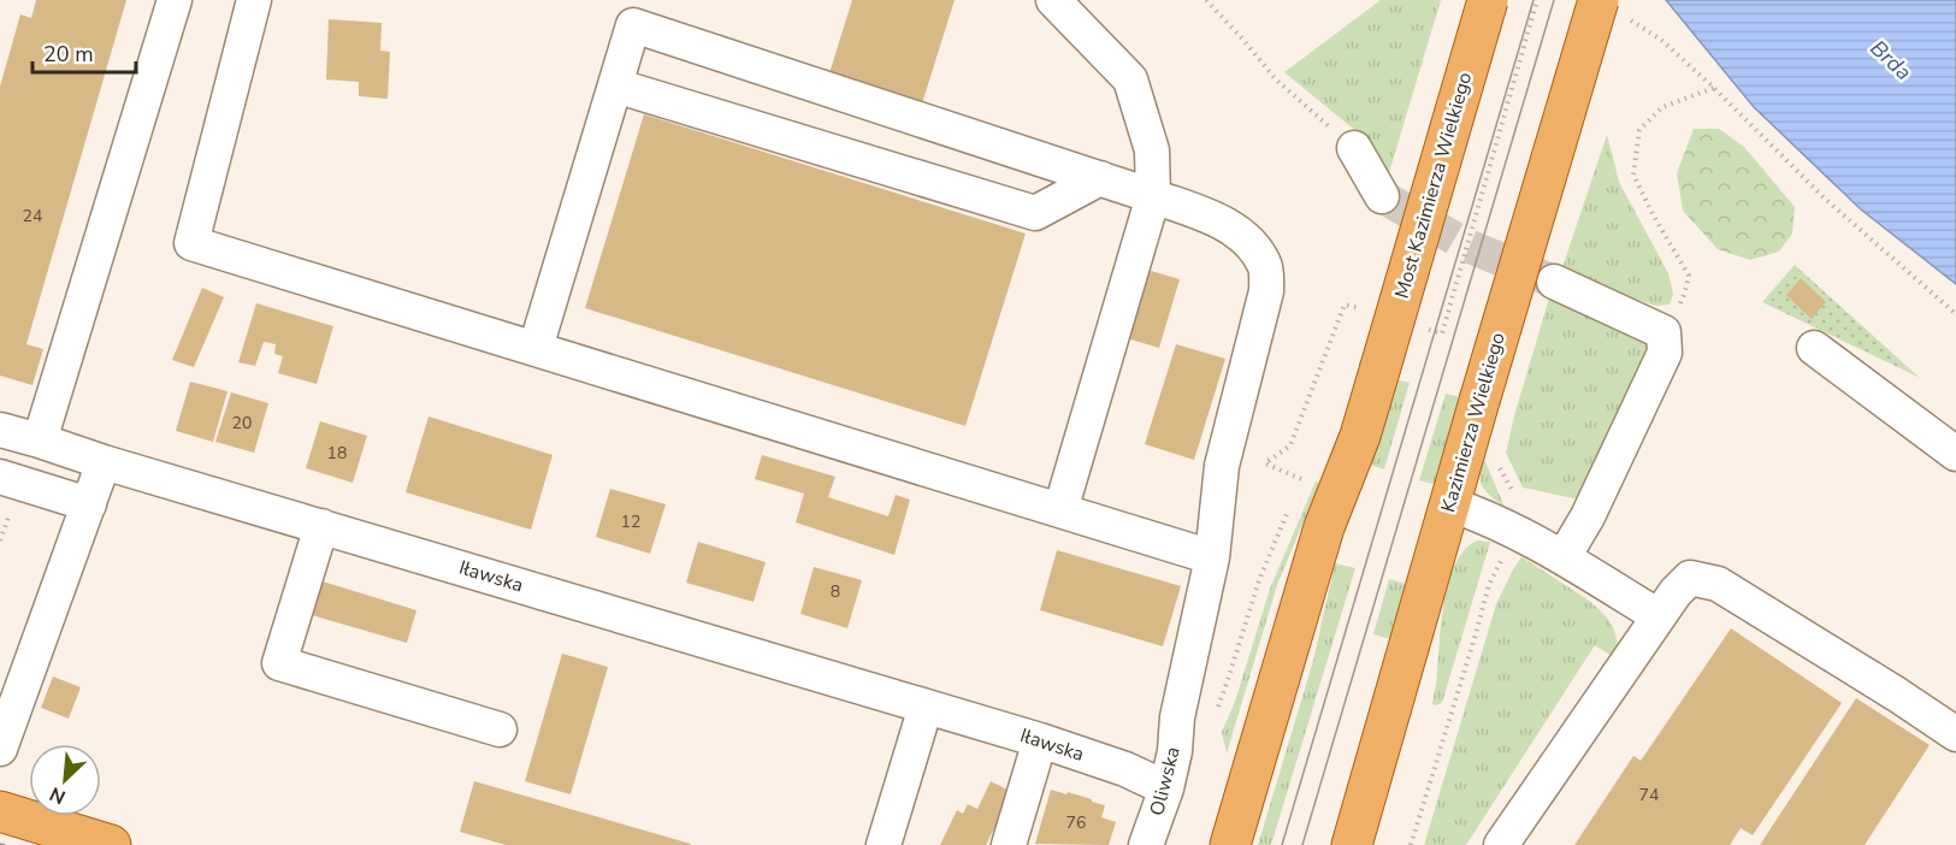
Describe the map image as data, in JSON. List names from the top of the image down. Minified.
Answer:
{"streets":{"main road":["Most Kazimierza Wielkiego","Kazimierza Wielkiego"],"street":["Iławska","Oliwska"]},"crossings":[["Iławska","Oliwska"]],"water":["Brda"],"house_numbers":["24","20","18","12","8","74","76"],"scale_bar":"20 m","north":"bottom left"}
